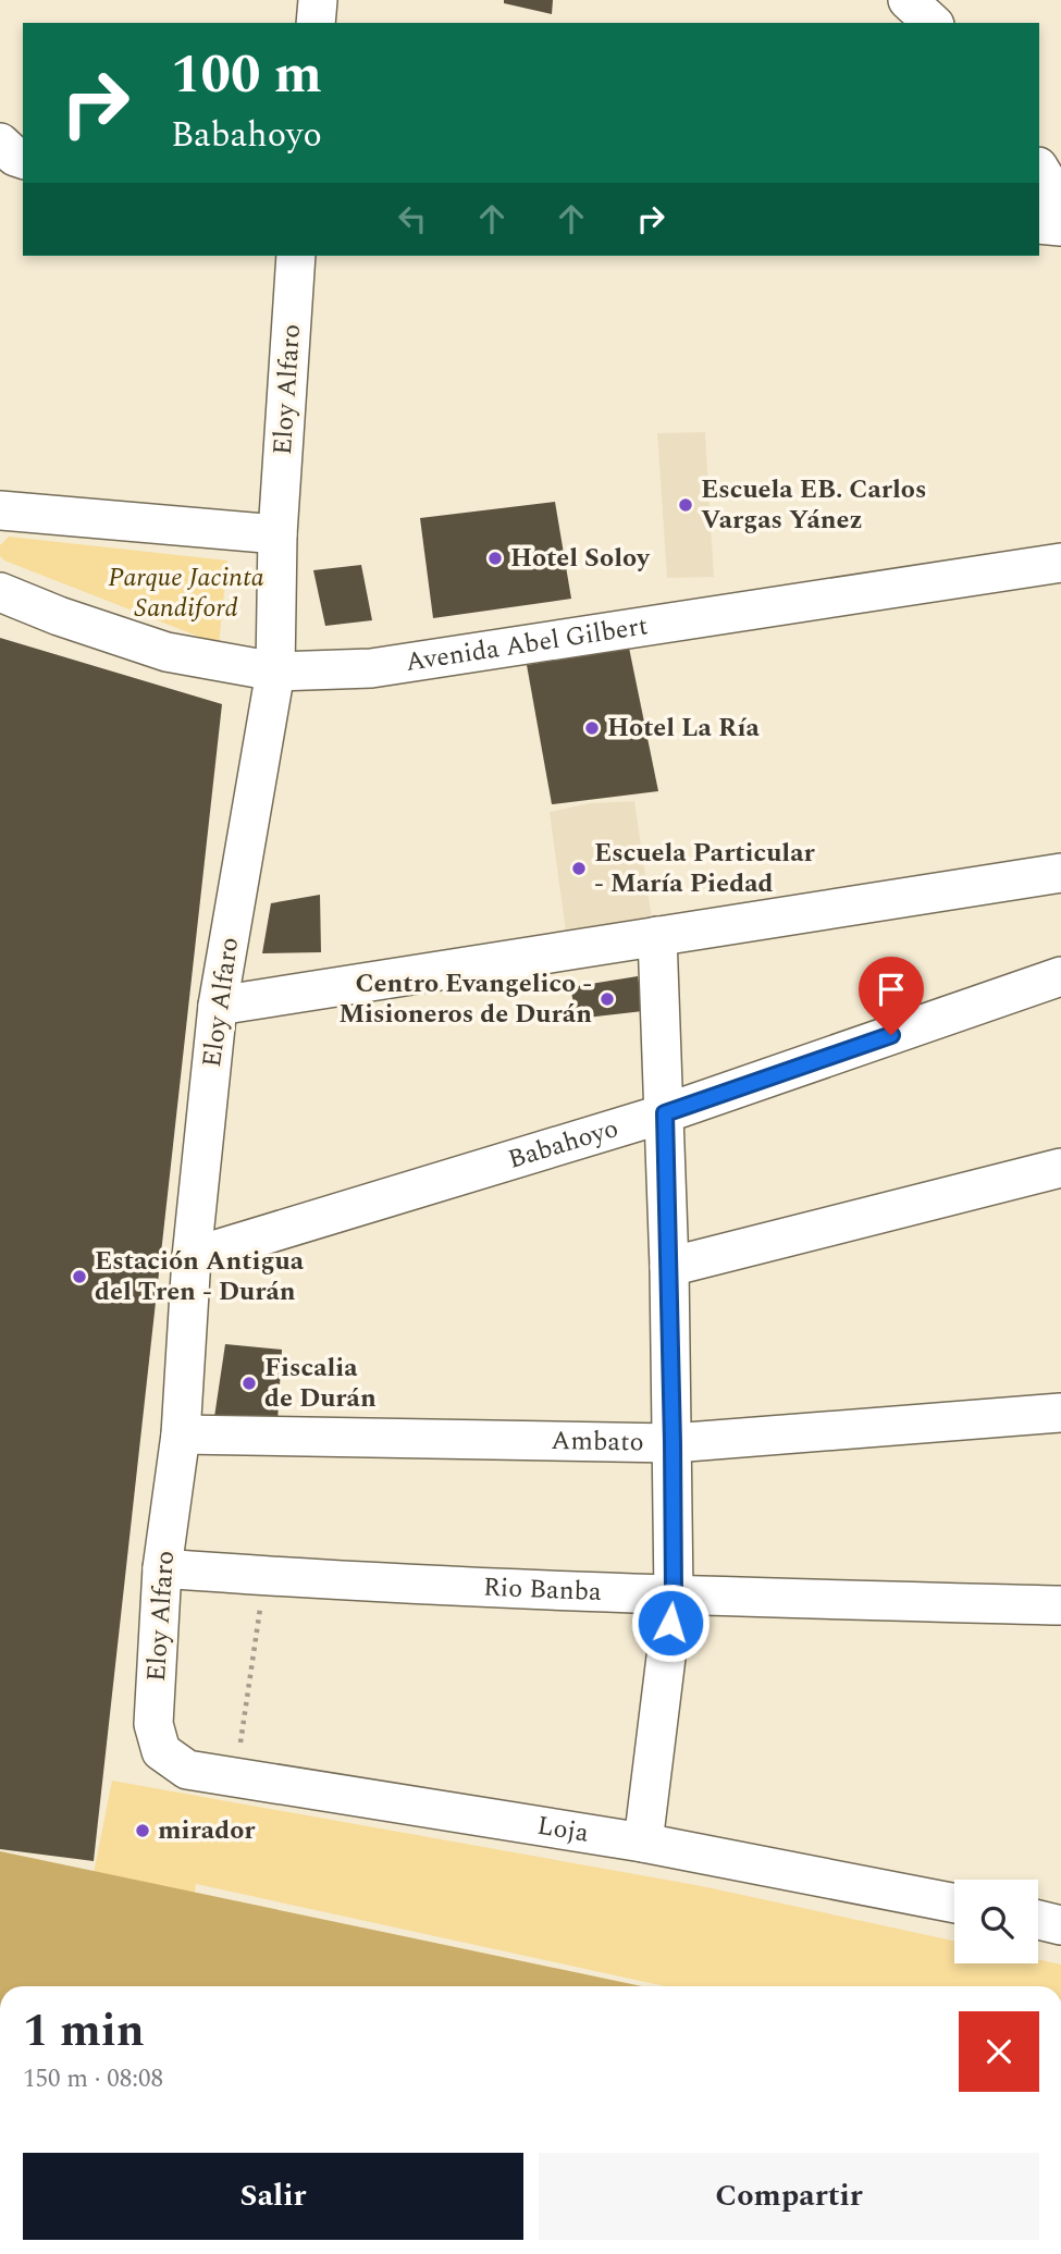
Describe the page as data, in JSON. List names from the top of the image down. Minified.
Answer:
{"streets":{"street":["Eloy Alfaro","Avenida Abel Gilbert","Babahoyo","Ambato","Rio Banba","Loja"]},"crossings":[["Eloy Alfaro","Avenida Abel Gilbert"],["Eloy Alfaro","Babahoyo"],["Eloy Alfaro","Ambato"],["Eloy Alfaro","Rio Banba"],["Eloy Alfaro","Loja"]],"parks":["Parque Jacinta Sandiford"],"places":["Escuela EB. Carlos Vargas Yánez","Hotel Soloy","Hotel La Ría","Escuela Particular - María Piedad","Centro Evangelico - Misioneros de Durán","Estación Antigua del Tren - Durán","Fiscalia de Durán","mirador"],"page":{"turn":["100 m","Babahoyo"],"heading":["1 min","150 m · 08:08"],"buttons":["Salir","Compartir"]}}
